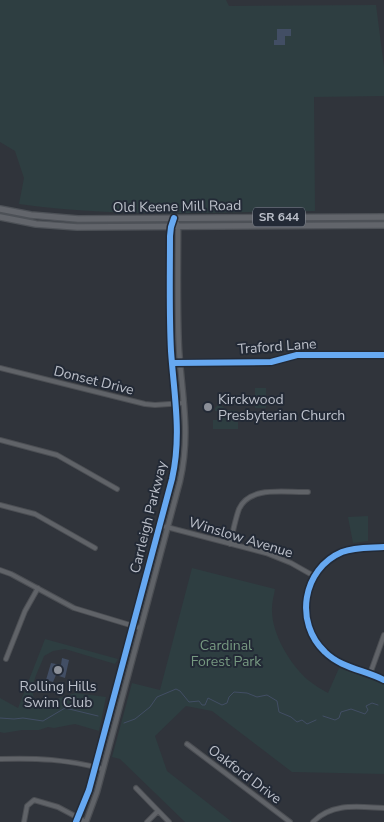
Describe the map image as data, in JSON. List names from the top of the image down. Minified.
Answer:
{"streets":{"main road":["Old Keene Mill Road","SR 644"],"street":["Traford Lane","Donset Drive","Carrleigh Parkway","Winslow Avenue","Oakford Drive"]},"crossings":[["Old Keene Mill Road","Carrleigh Parkway"],["Traford Lane","Carrleigh Parkway"],["Donset Drive","Carrleigh Parkway"],["Carrleigh Parkway","Winslow Avenue"]],"parks":["Cardinal Forest Park"],"places":["Kirckwood Presbyterian Church","Rolling Hills Swim Club"]}
